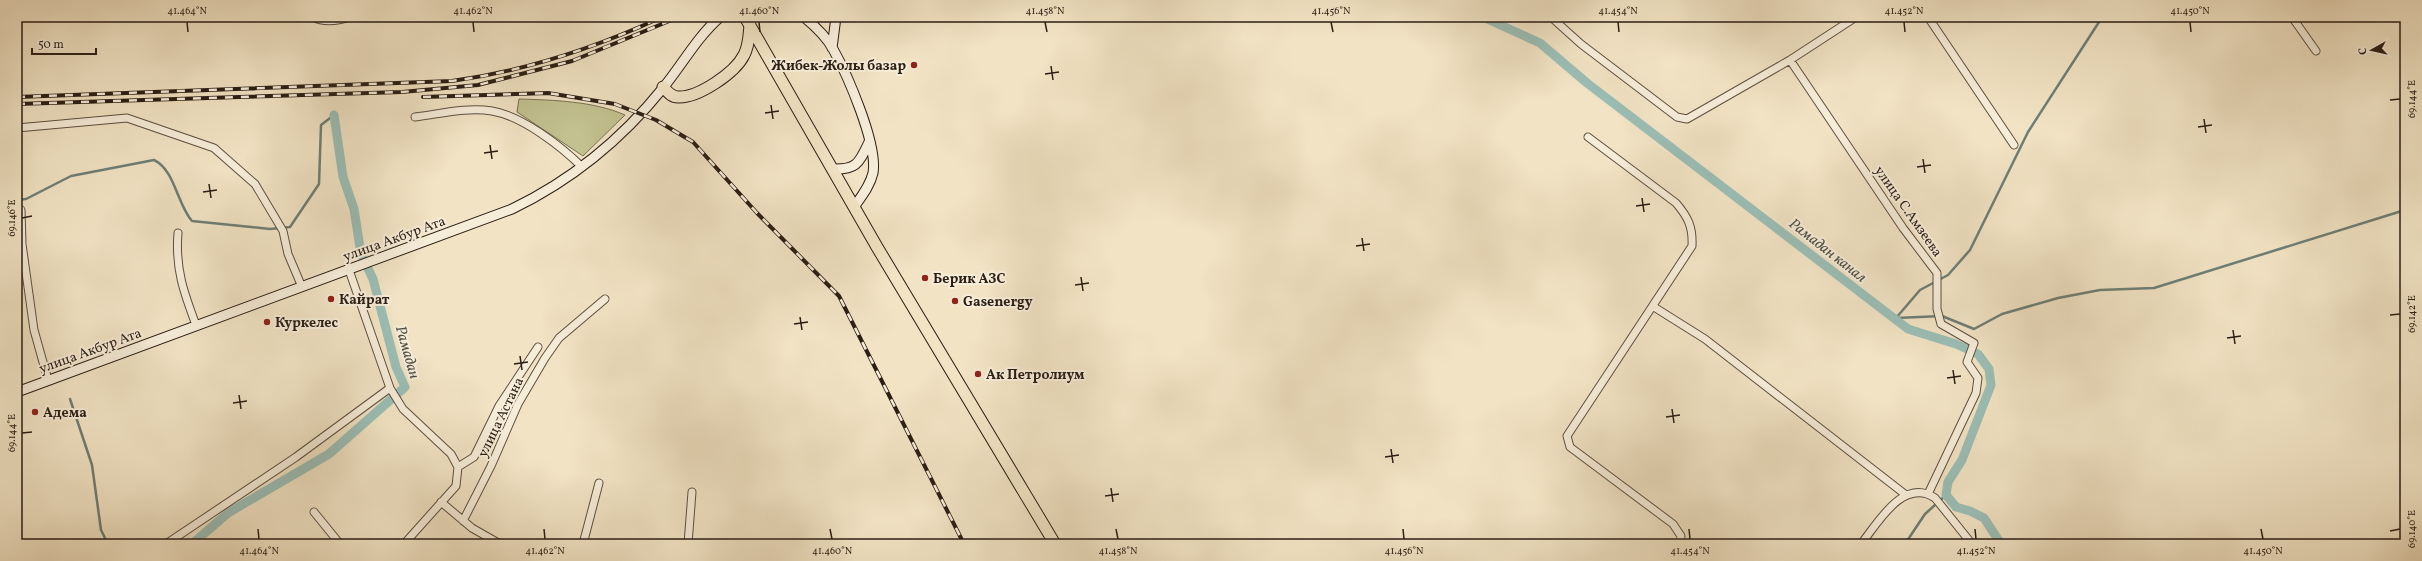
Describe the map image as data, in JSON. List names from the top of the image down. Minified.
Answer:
{"streets":{"main road":["улица Акбур Ата"],"street":["улица С.Амзеева","улица Астана"]},"crossings":[["улица Акбур Ата","улица Астана"]],"water":["Рамадан канал","Рамадан"],"places":["Жибек-Жолы базар","Берик АЗС","Кайрат","Gasenergy","Куркелес","Ак Петролиум","Адема"],"scale_bar":"50 m","north":"left","coordinates":["41.464°N","41.462°N","41.460°N","41.458°N","41.456°N","41.454°N","41.452°N","41.450°N","69.144°E","69.146°E","69.142°E","69.140°E"]}
